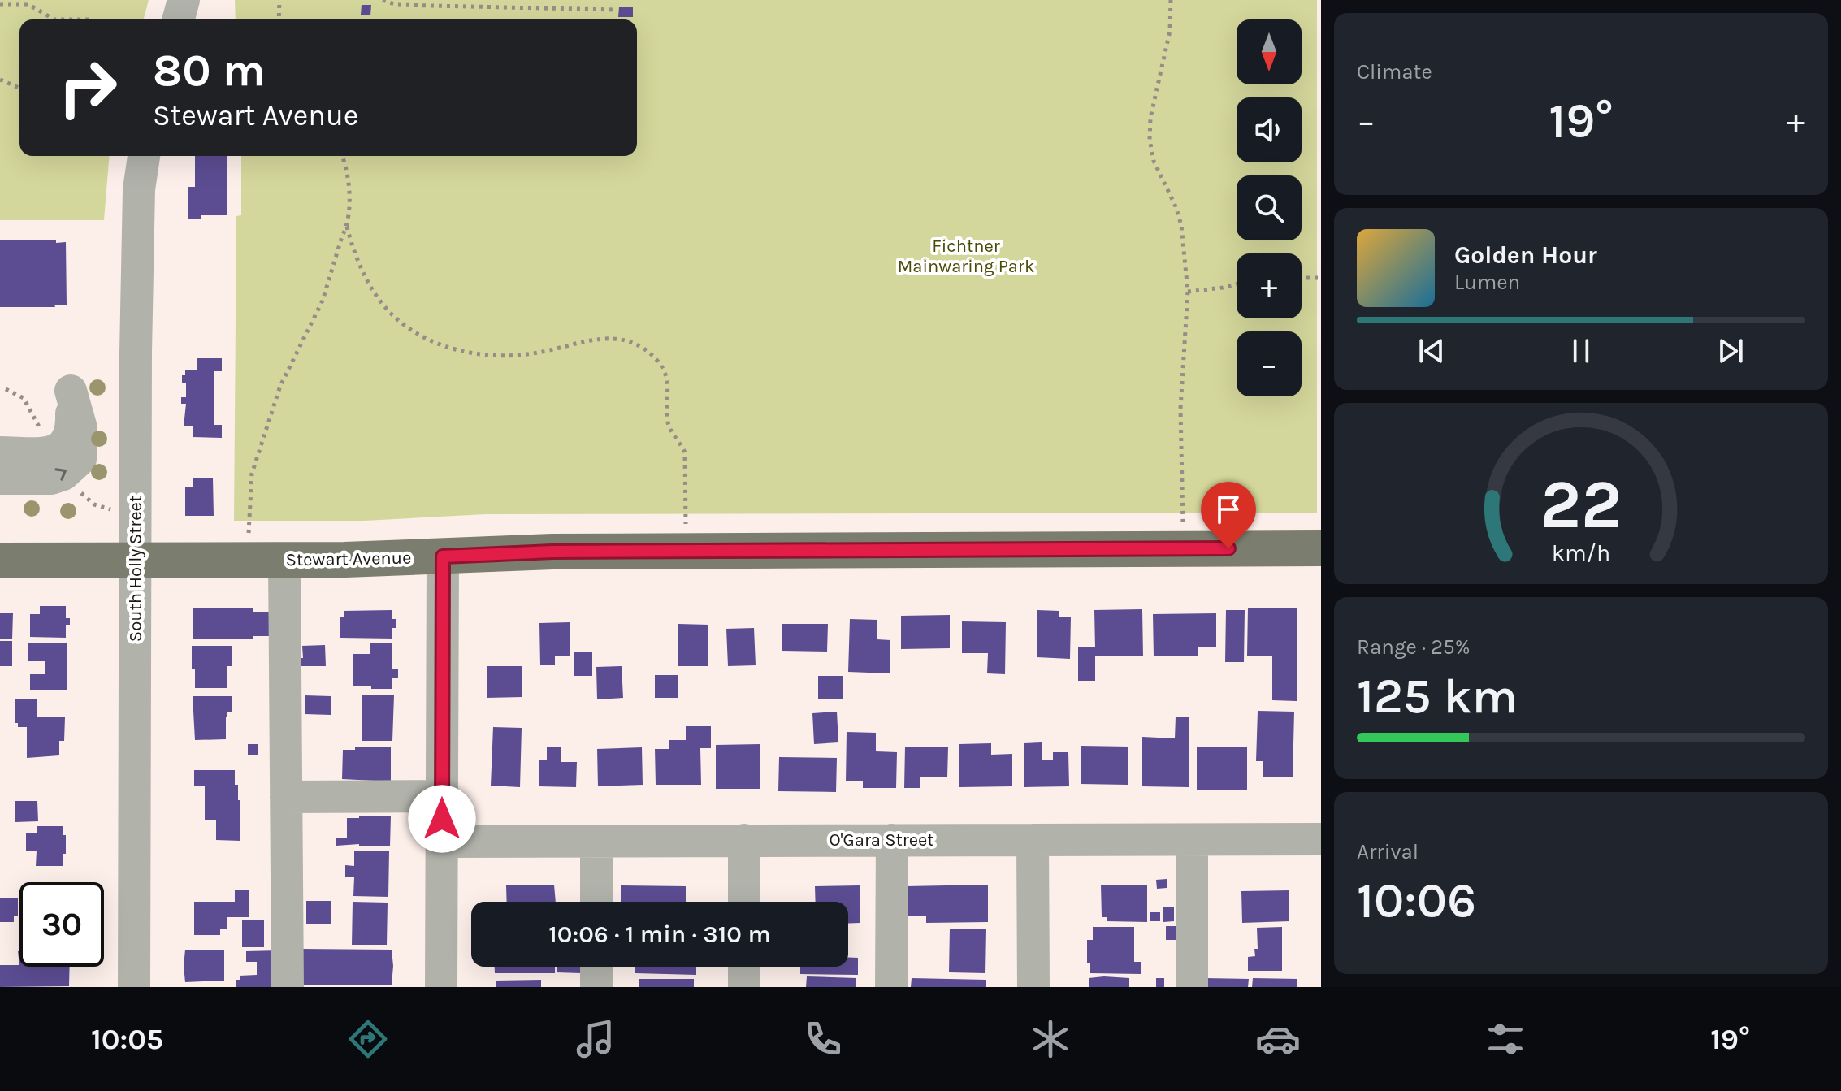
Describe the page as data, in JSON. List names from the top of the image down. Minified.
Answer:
{"streets":{"main road":["Stewart Avenue"],"street":["South Holly Street","O'Gara Street"]},"crossings":[["Stewart Avenue","South Holly Street"]],"parks":["Fichtner Mainwaring Park"],"north":"bottom","page":{"tile":["Climate",["Range · 25%","125 km"],["Arrival","10:06"]],"map_buttons":["+","−"],"turn":["80 m","Stewart Avenue"],"heat":["−","19°","+"],"song":["Golden Hour","Lumen"],"limit":"30","trip":"10:06 · 1 min · 310 m","tabs":["10:05","19°"],"gauge":["22","km/h"]}}
